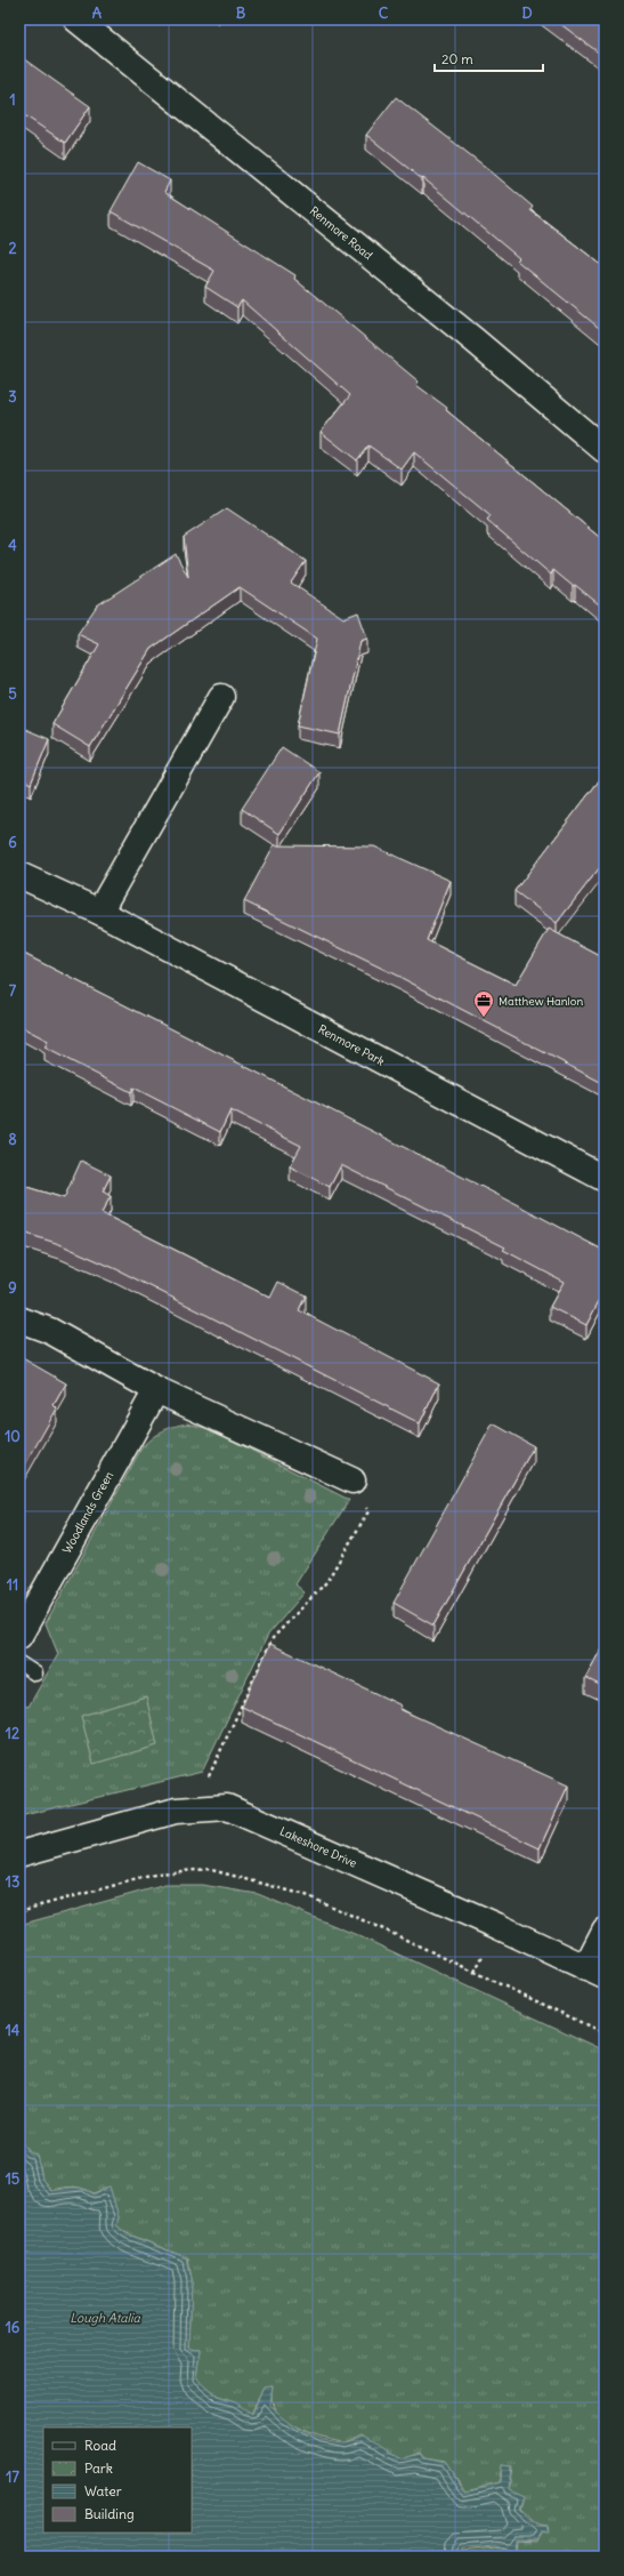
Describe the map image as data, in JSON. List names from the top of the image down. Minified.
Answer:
{"streets":{"street":["Renmore Road","Renmore Park","Woodlands Green","Lakeshore Drive"]},"water":["Lough Atalia"],"places":{"office":["Matthew Hanlon"]},"legend":["Road","Park","Water","Building"],"scale_bar":"20 m","grid":{"columns":["A","B","C","D"],"rows":["1","2","3","4","5","6","7","8","9","10","11","12","13","14","15","16","17"]}}
